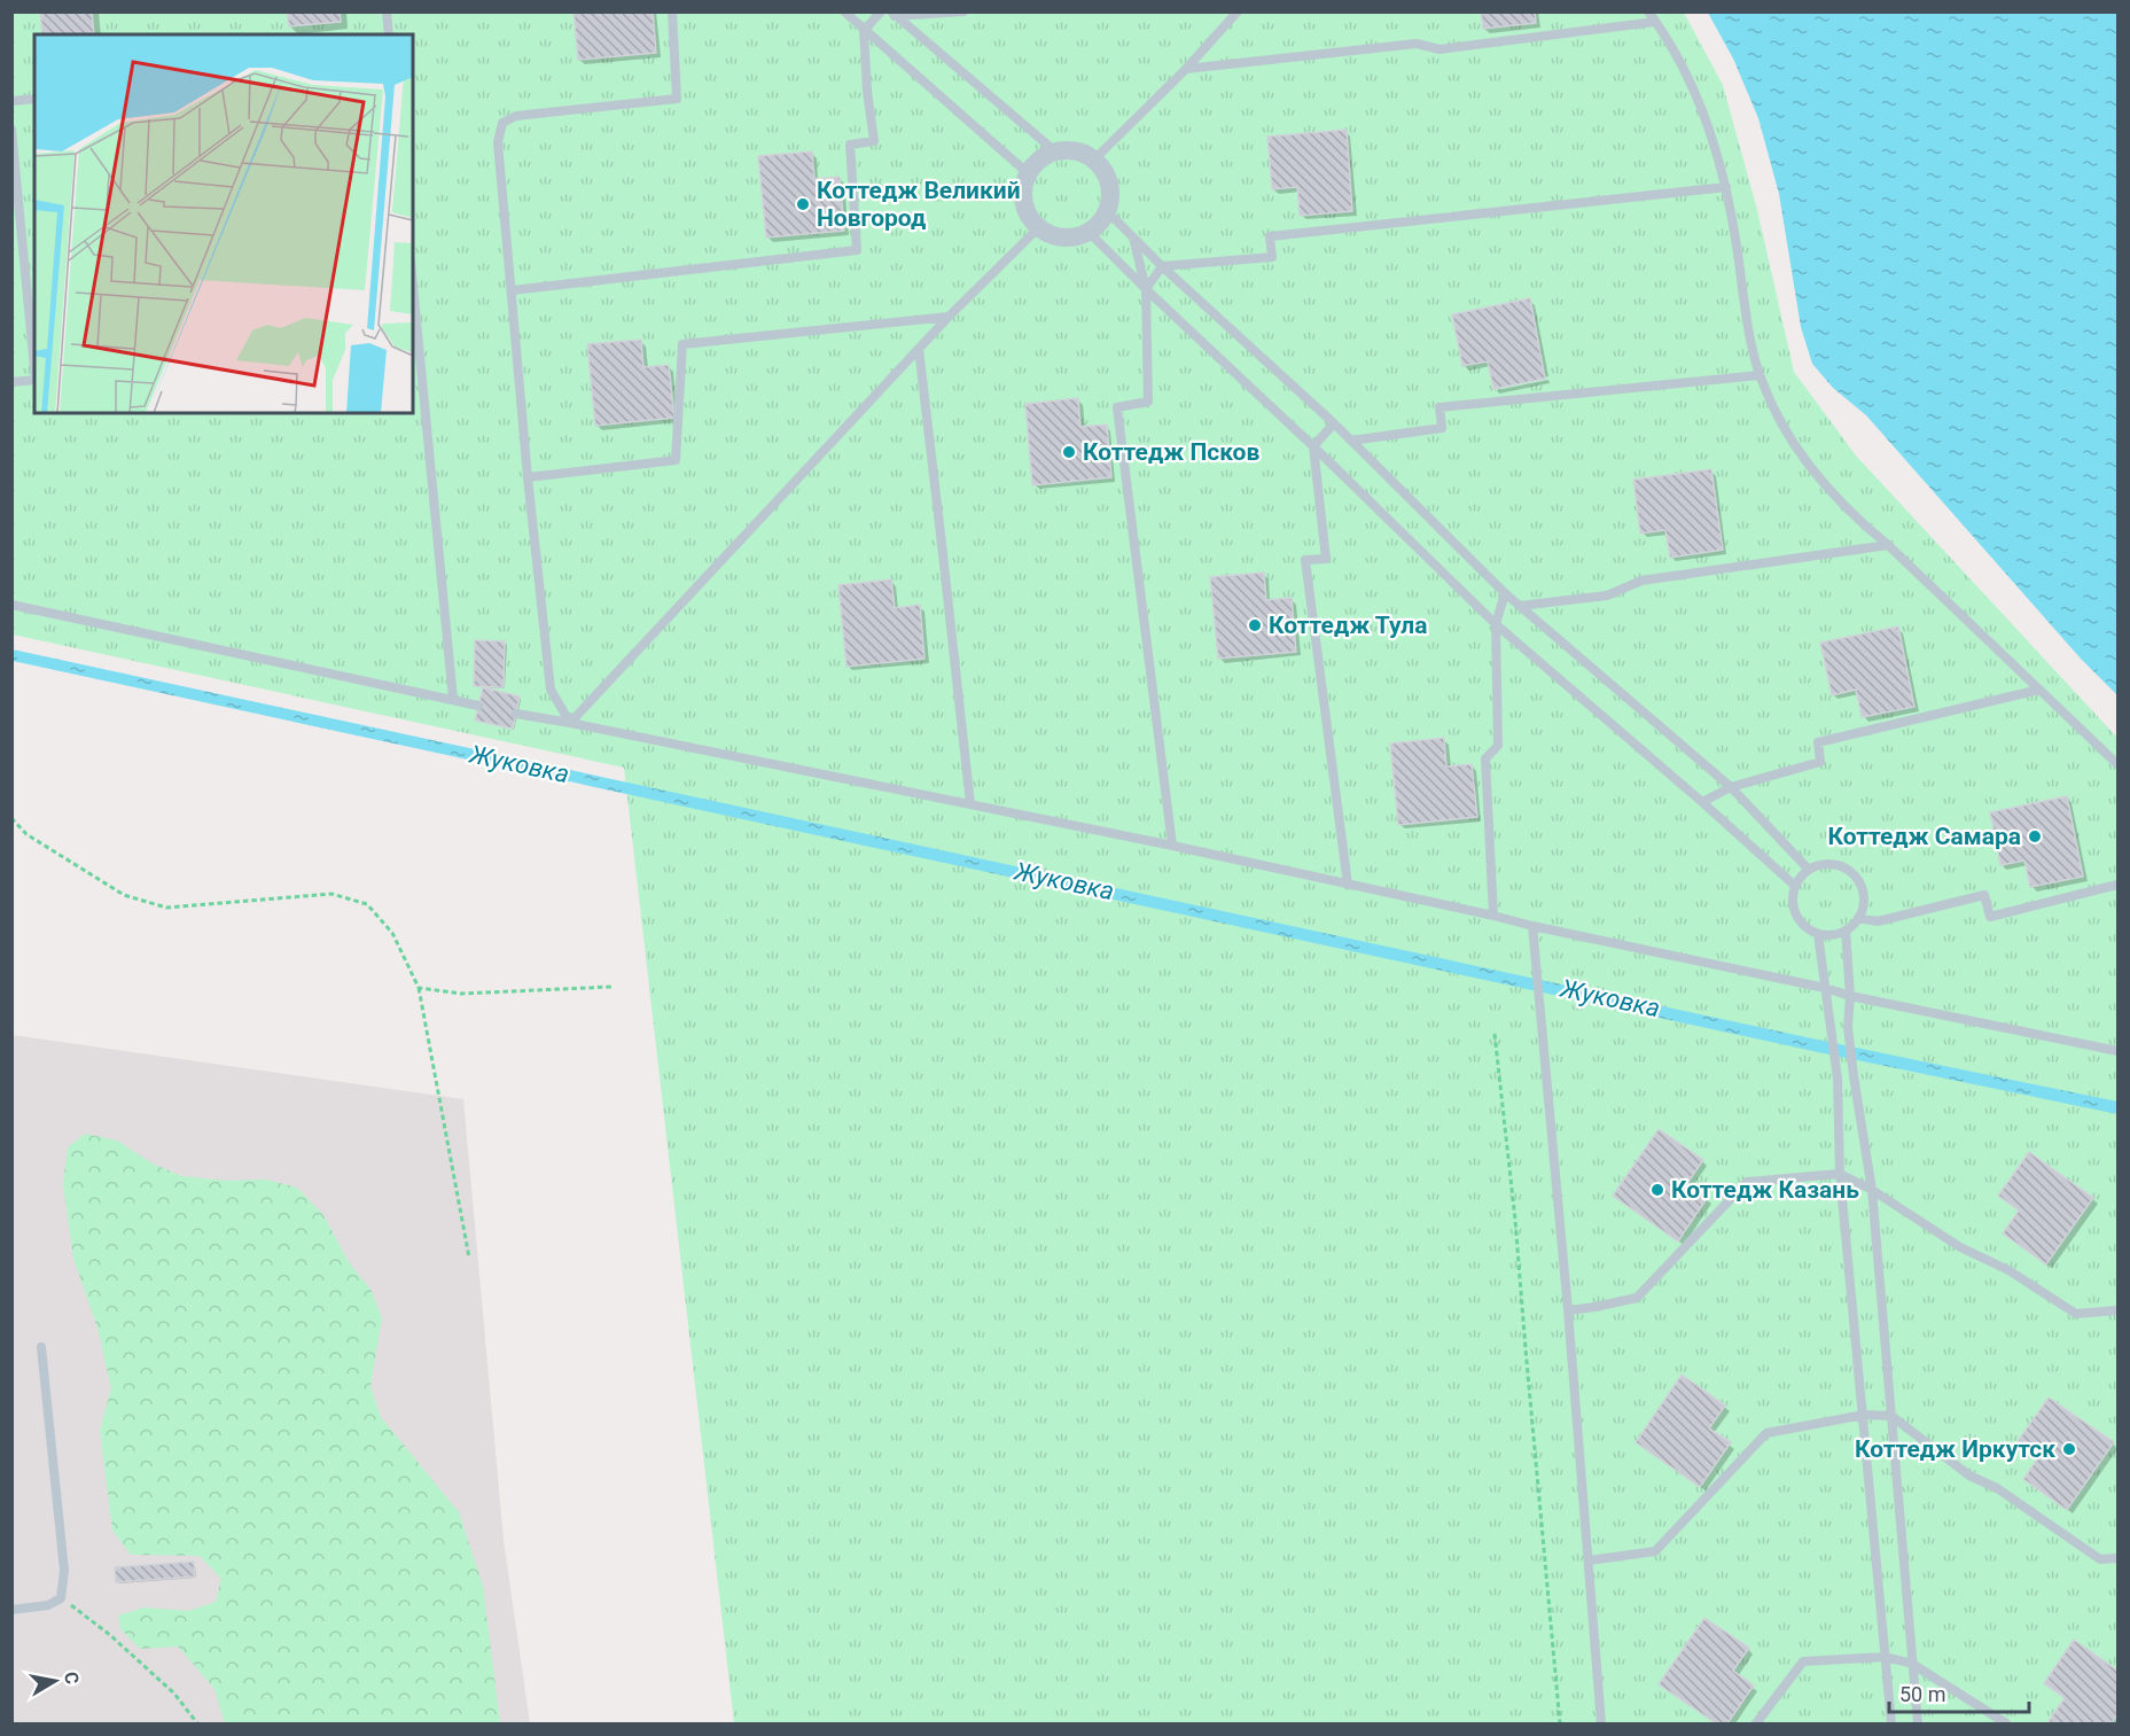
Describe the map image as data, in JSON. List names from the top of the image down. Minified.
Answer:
{"water":["Жуковка"],"places":["Коттедж Великий Новгород","Коттедж Псков","Коттедж Тула","Коттедж Самара","Коттедж Казань","Коттедж Иркутск"],"scale_bar":"50 m","north":"right"}
